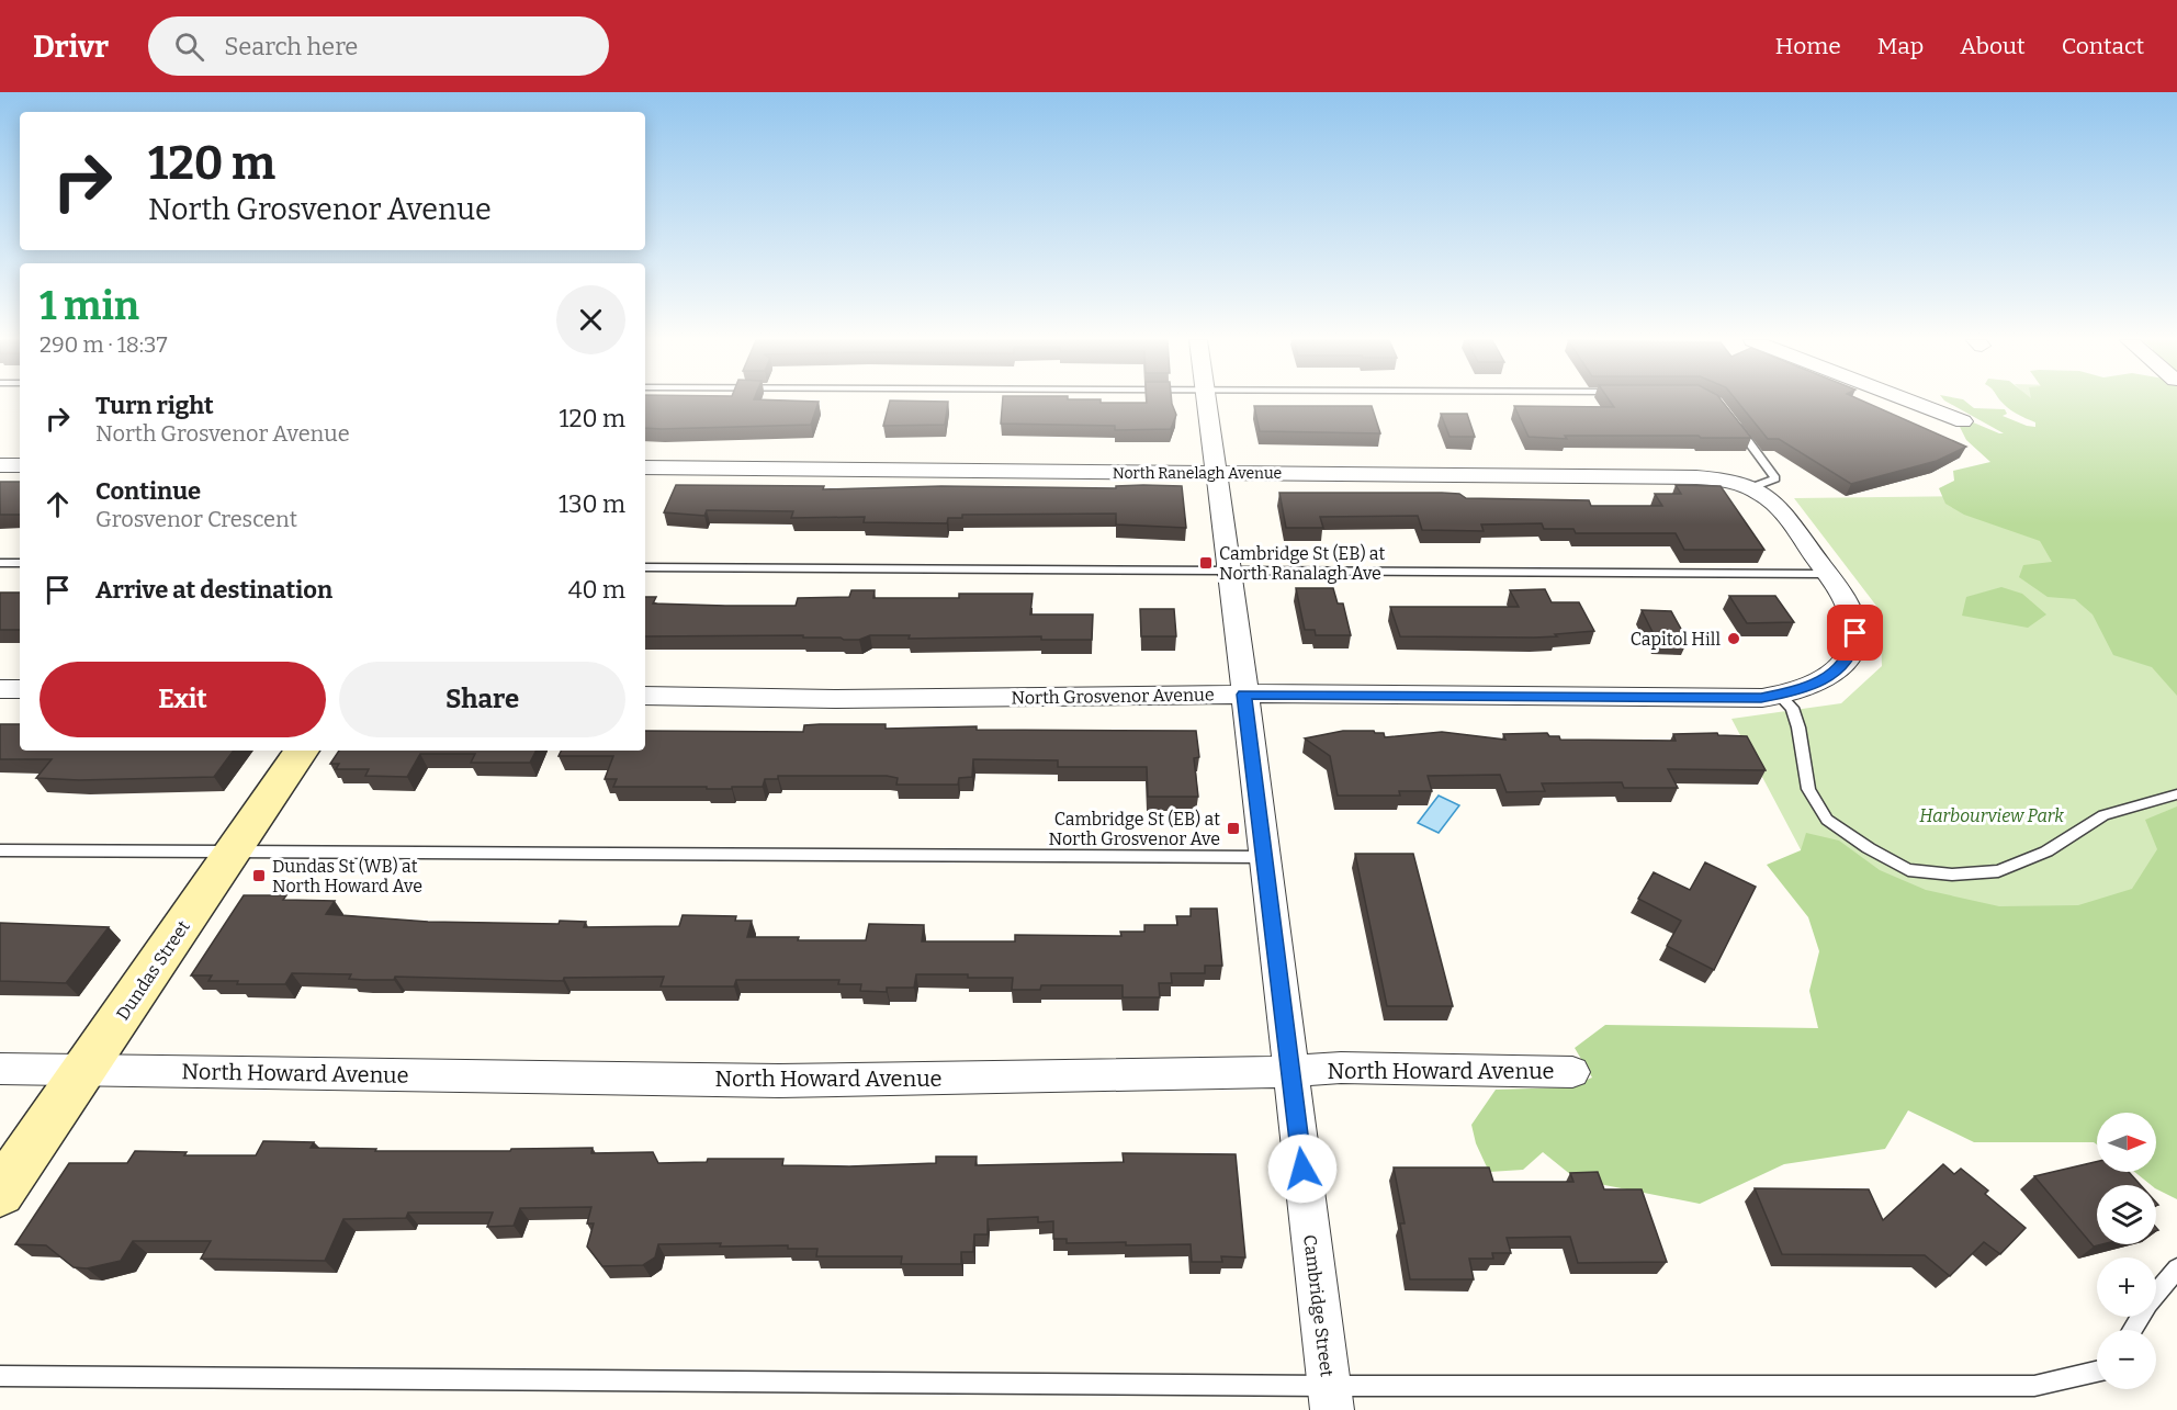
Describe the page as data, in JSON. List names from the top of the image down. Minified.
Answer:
{"streets":{"street":["North Ranelagh Avenue","North Grosvenor Avenue","Dundas Street","North Howard Avenue","Cambridge Street"]},"crossings":[["North Ranelagh Avenue","North Grosvenor Avenue"],["North Ranelagh Avenue","Cambridge Street"],["North Grosvenor Avenue","Cambridge Street"],["Dundas Street","North Howard Avenue"],["North Howard Avenue","Cambridge Street"]],"parks":["Harbourview Park"],"places":{"transit":["Cambridge St (EB) at North Ranalagh Ave","Cambridge St (EB) at North Grosvenor Ave","Dundas St (WB) at North Howard Ave"],"other":["Capitol Hill"]},"north":"right","page":{"header":"Drivr","search":"Search here","nav":["Home","Map","About","Contact"],"turn":["120 m","North Grosvenor Avenue"],"heading":["1 min","290 m · 18:37"],"list":[{"name":"Turn right","note":"North Grosvenor Avenue","value":"120 m"},{"name":"Continue","note":"Grosvenor Crescent","value":"130 m"},{"name":"Arrive at destination","value":"40 m"}],"buttons":["Exit","Share"],"map_buttons":["+","−"]}}
